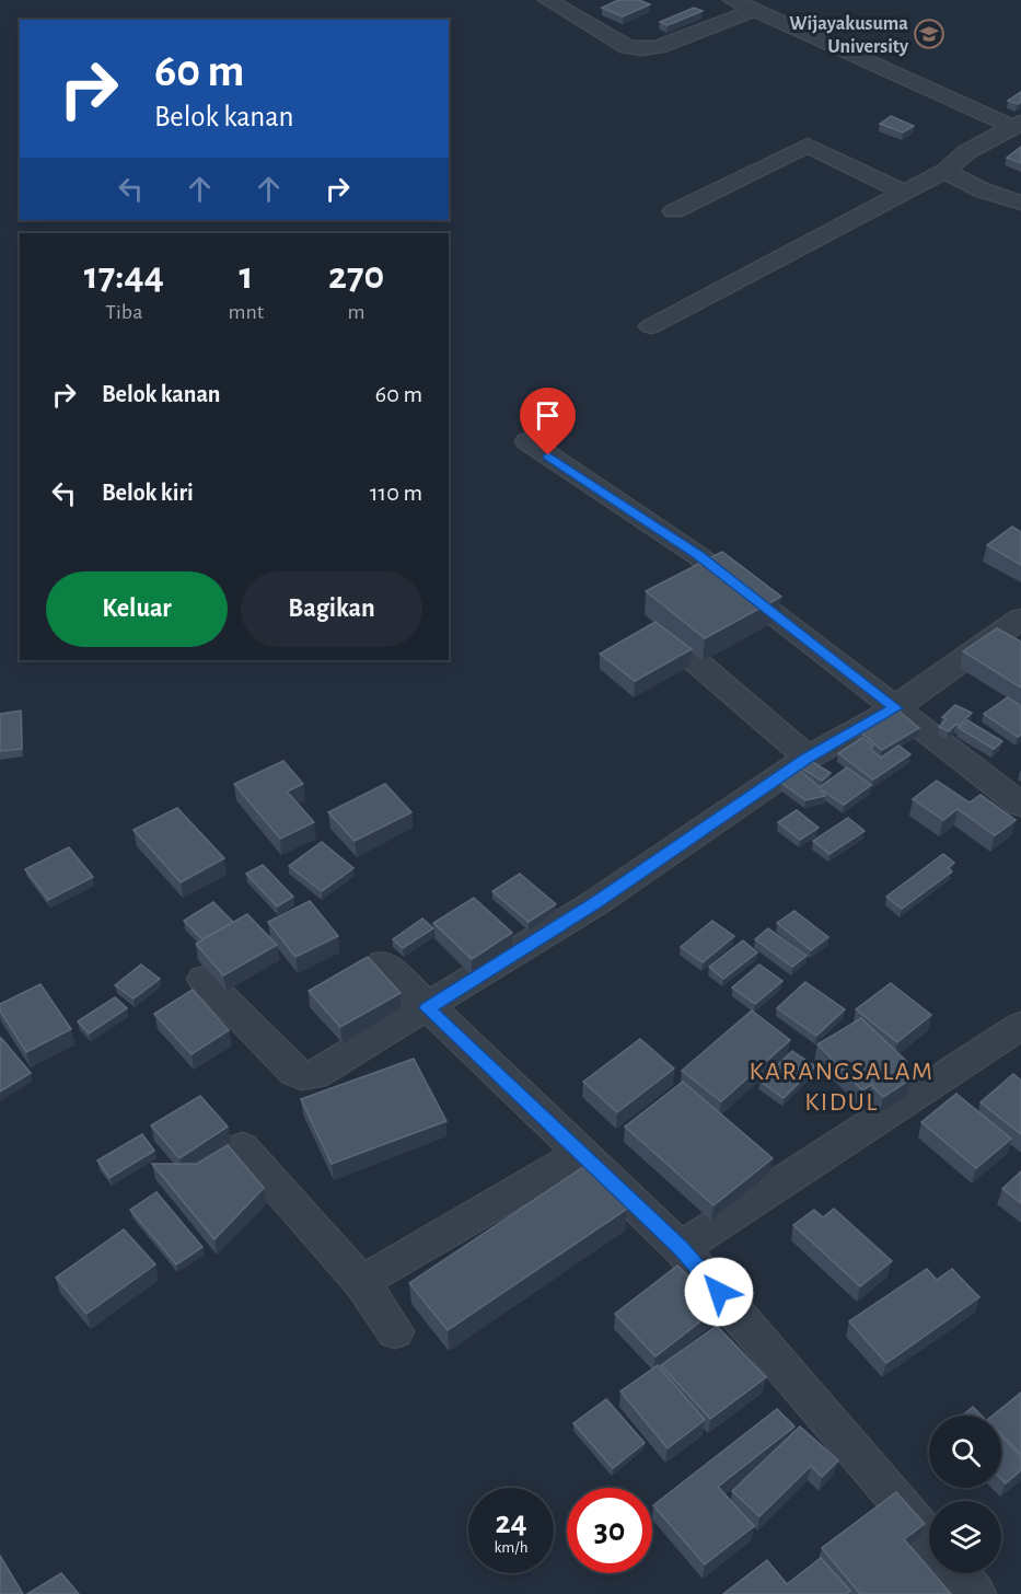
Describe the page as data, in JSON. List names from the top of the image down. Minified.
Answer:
{"districts":["KARANGSALAM KIDUL"],"places":{"school or university":["Wijayakusuma University"]},"page":{"turn":["60 m","Belok kanan"],"eta":["17:44","Tiba","1","mnt","270","m"],"list":[{"name":"Belok kanan","value":"60 m"},{"name":"Belok kiri","value":"110 m"}],"buttons":["Keluar","Bagikan"],"speed":"24 km/h","limit":"30"}}
